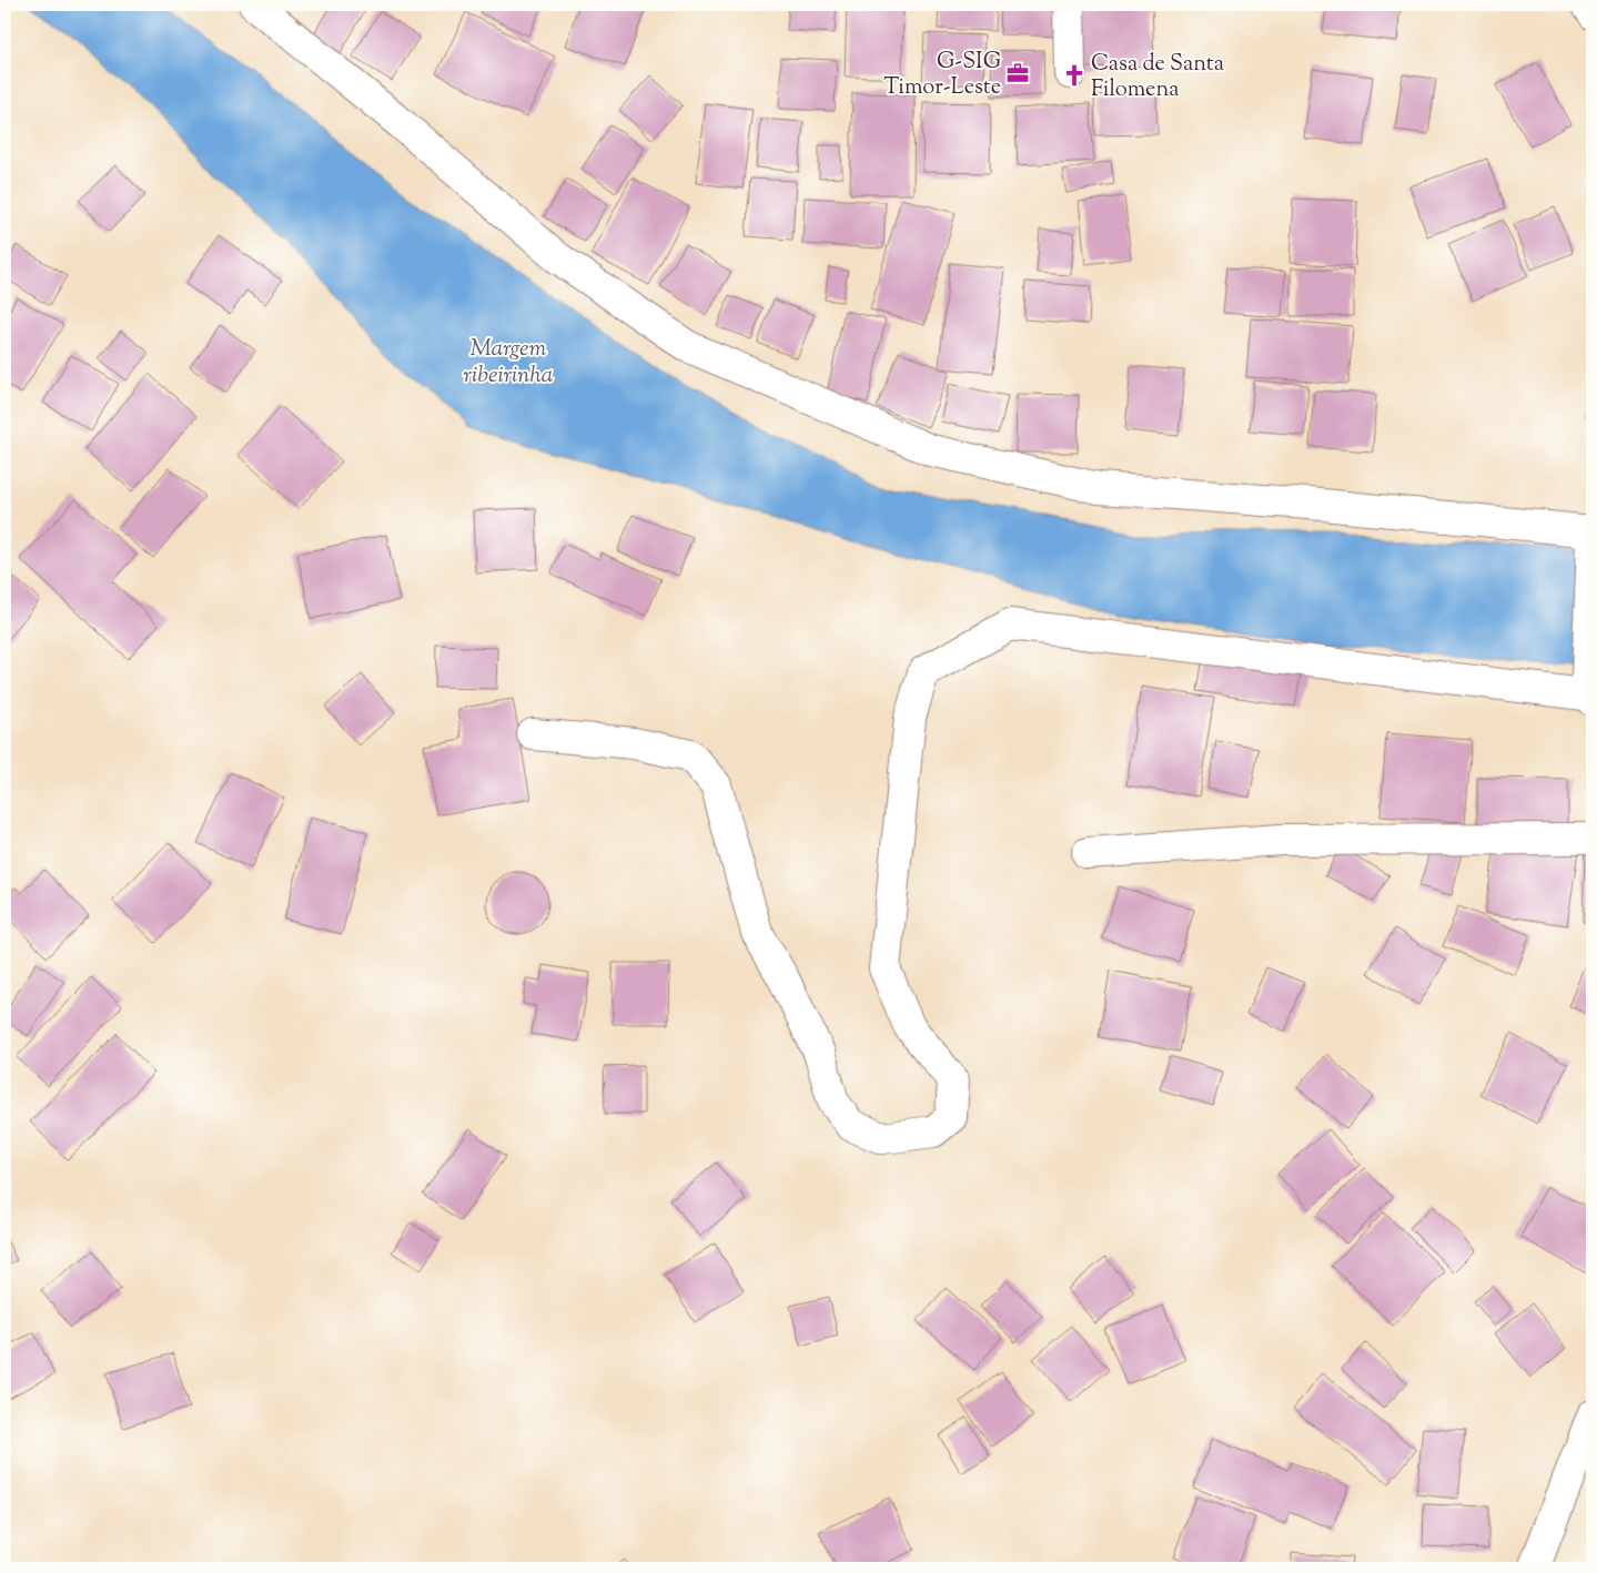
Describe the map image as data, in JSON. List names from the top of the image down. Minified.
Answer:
{"water":["Margem ribeirinha"],"places":{"office":["G-SIG Timor-Leste"],"church":["Casa de Santa Filomena"]}}
